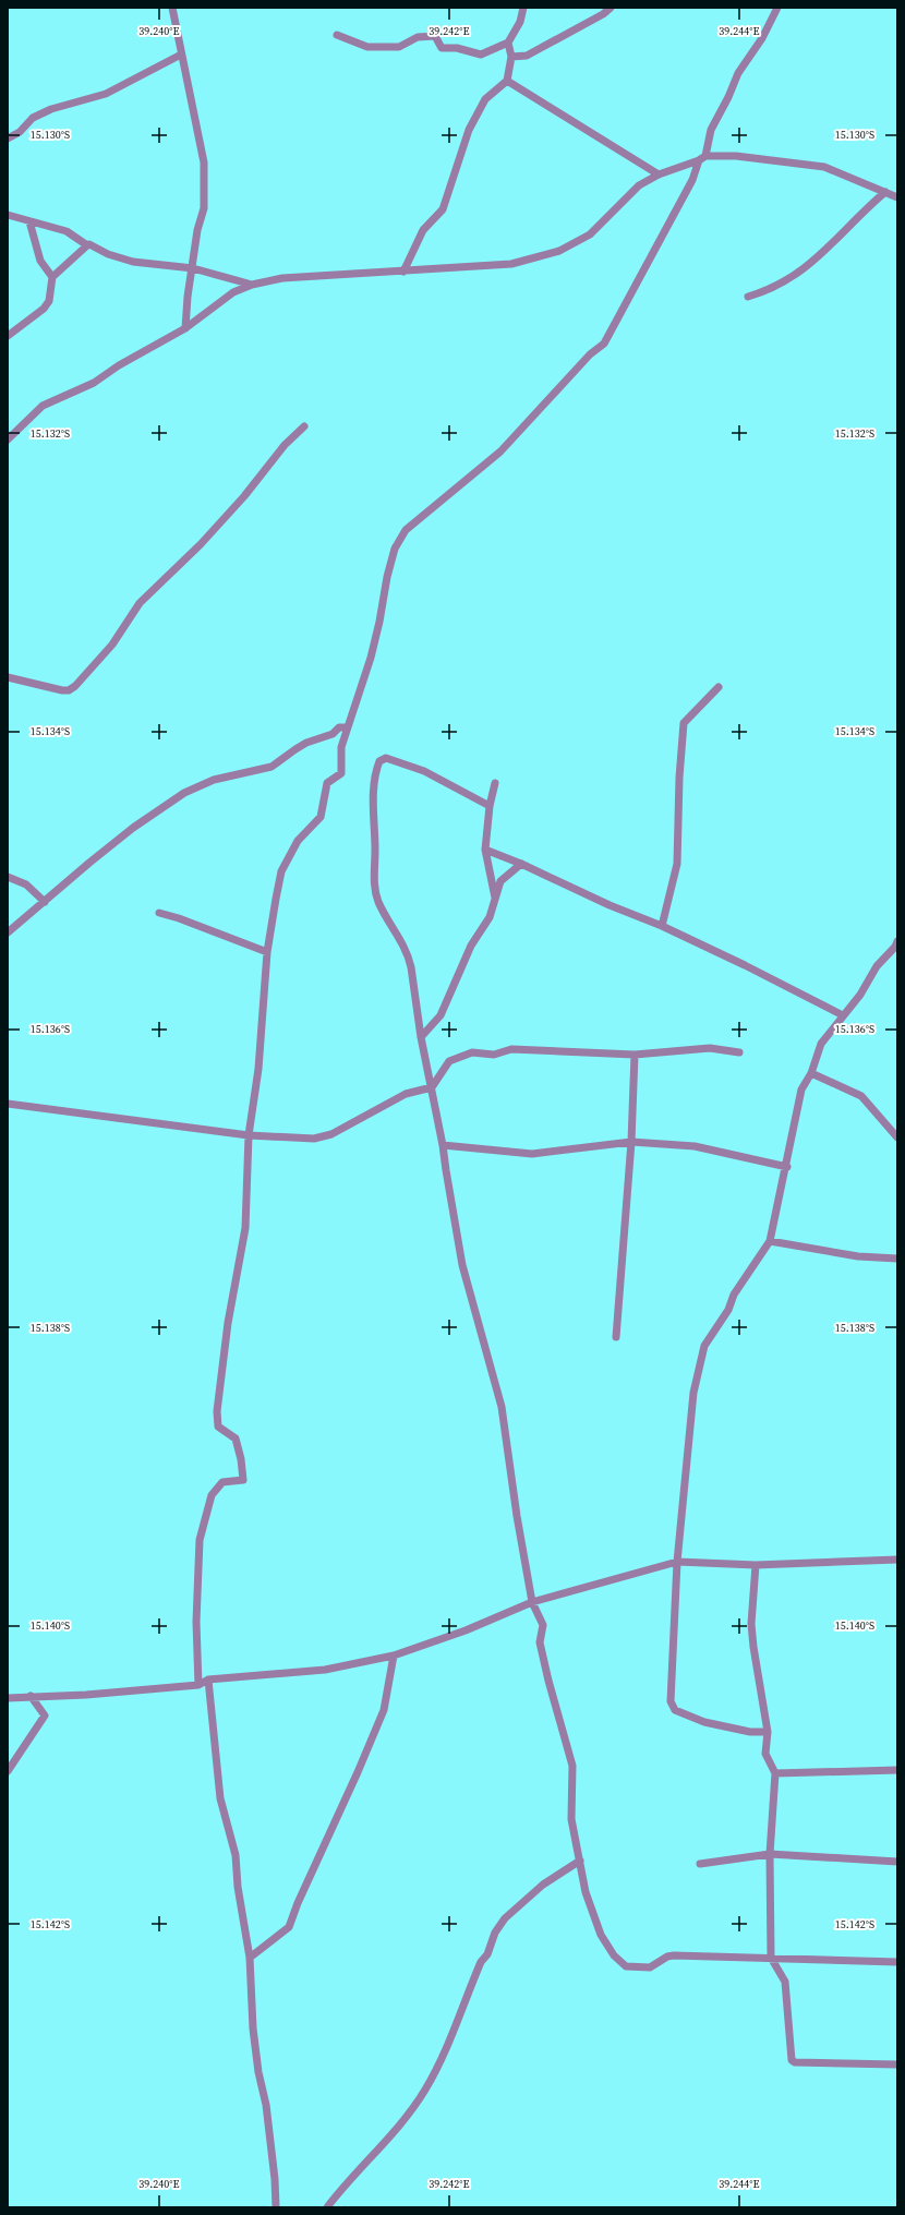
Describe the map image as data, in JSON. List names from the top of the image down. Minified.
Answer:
{"coordinates":["39.240°E","39.242°E","39.244°E","15.130°S","15.132°S","15.134°S","15.136°S","15.138°S","15.140°S","15.142°S"]}
